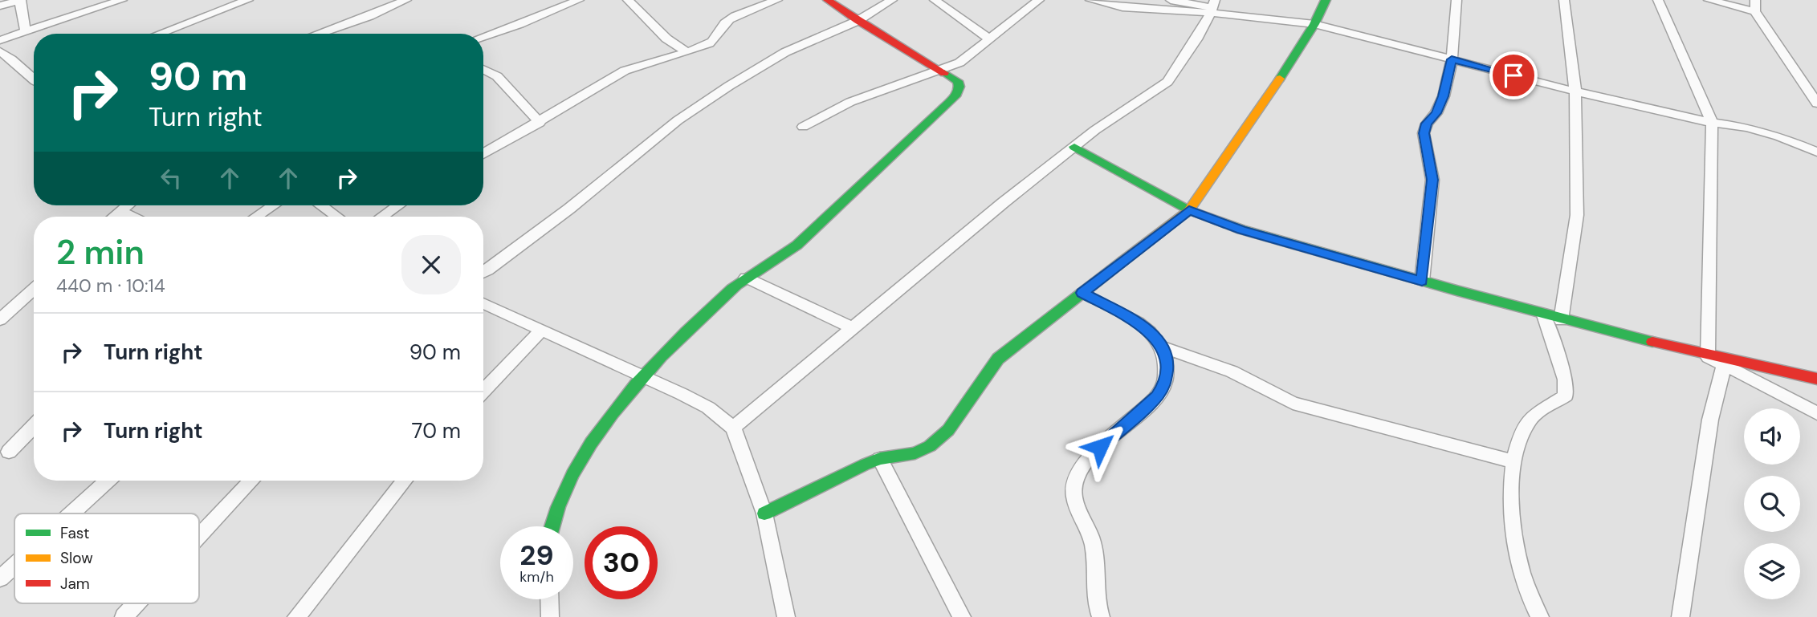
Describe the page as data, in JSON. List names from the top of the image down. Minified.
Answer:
{"legend":["Fast","Slow","Jam"],"page":{"turn":["90 m","Turn right"],"heading":["2 min","440 m · 10:14"],"list":[{"name":"Turn right","value":"90 m"},{"name":"Turn right","value":"70 m"}],"speed":"29 km/h","limit":"30"}}
